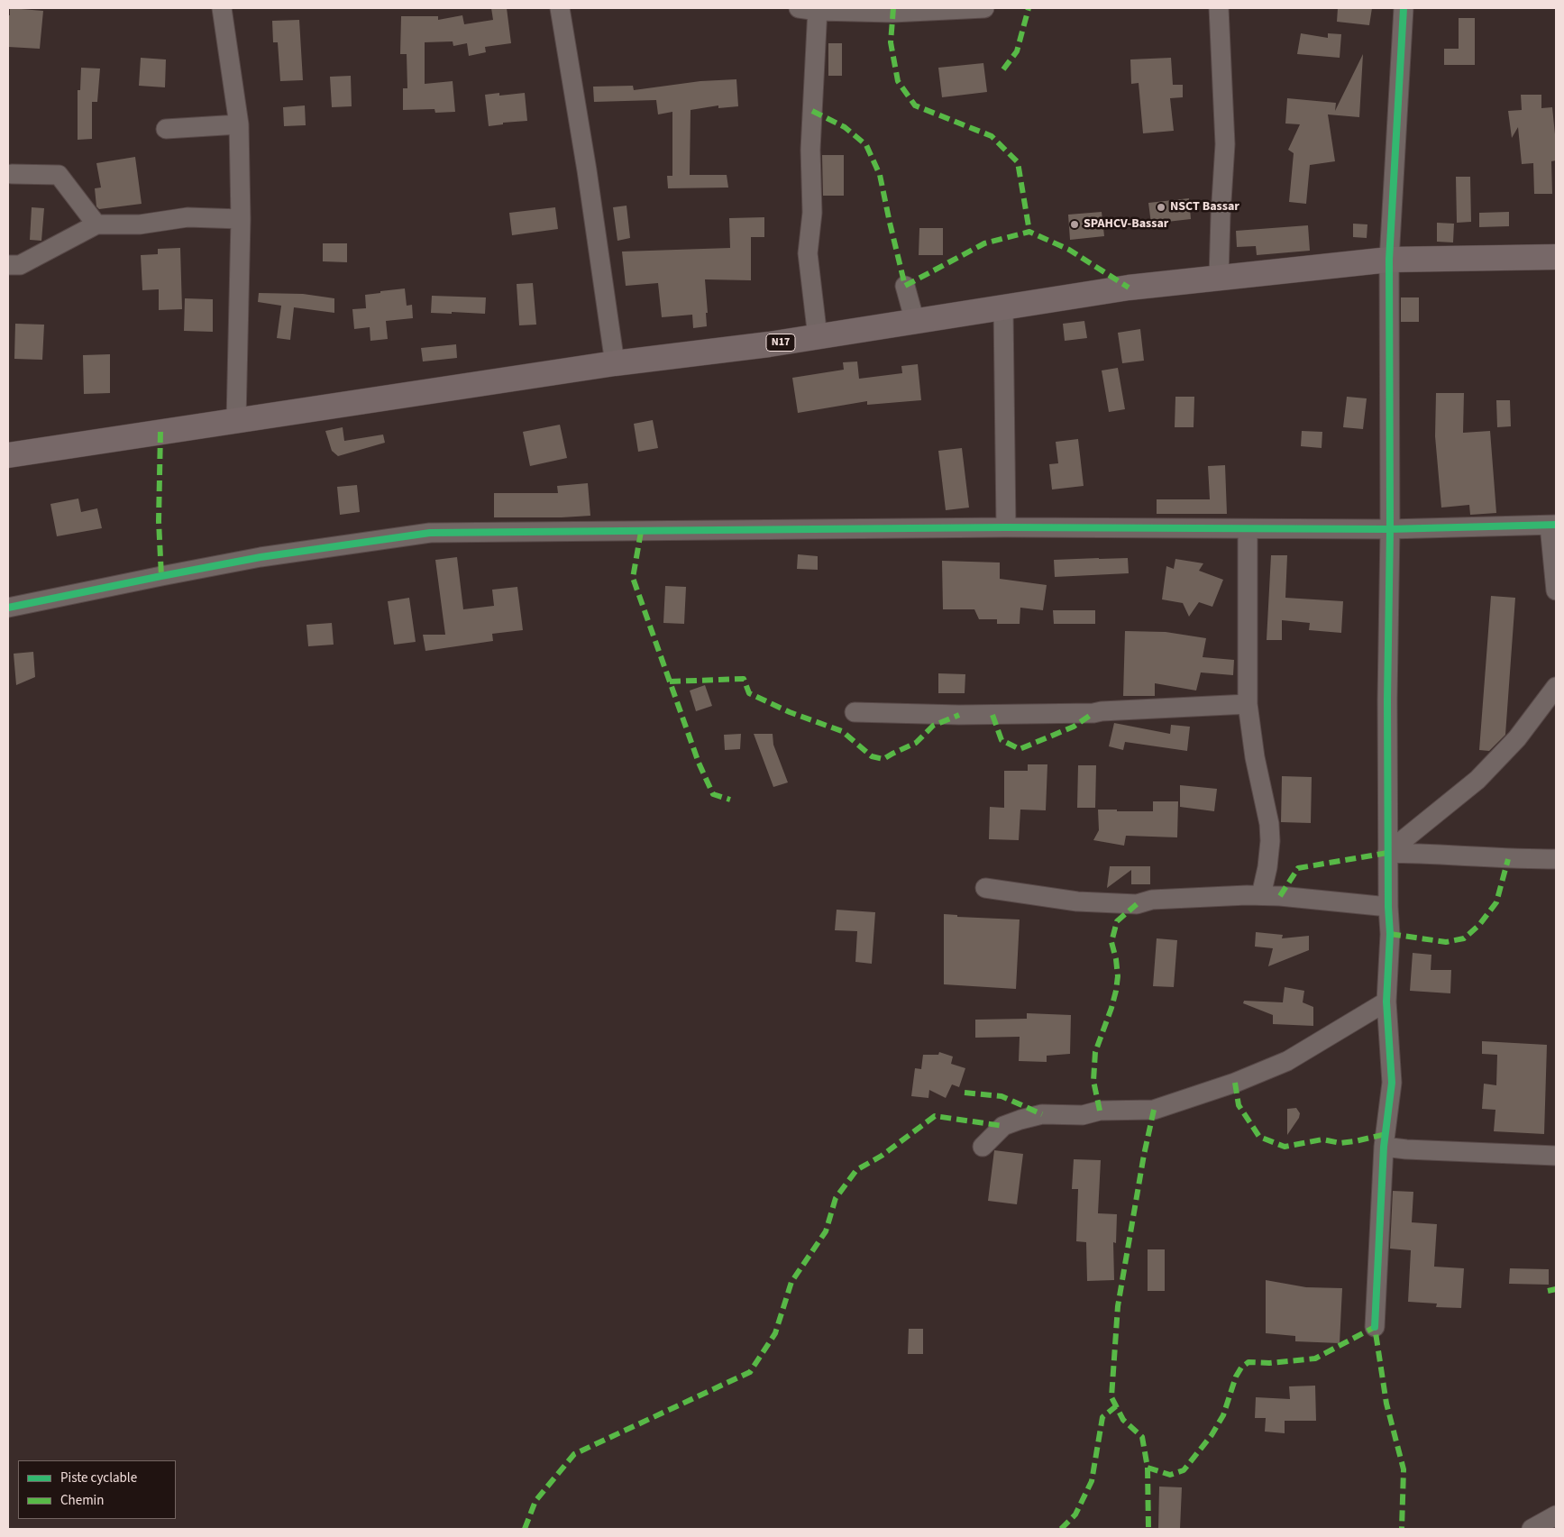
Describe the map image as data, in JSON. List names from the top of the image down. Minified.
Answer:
{"streets":{"main road":["N17"]},"places":["NSCT Bassar","SPAHCV-Bassar"],"legend":["Piste cyclable","Chemin"]}
